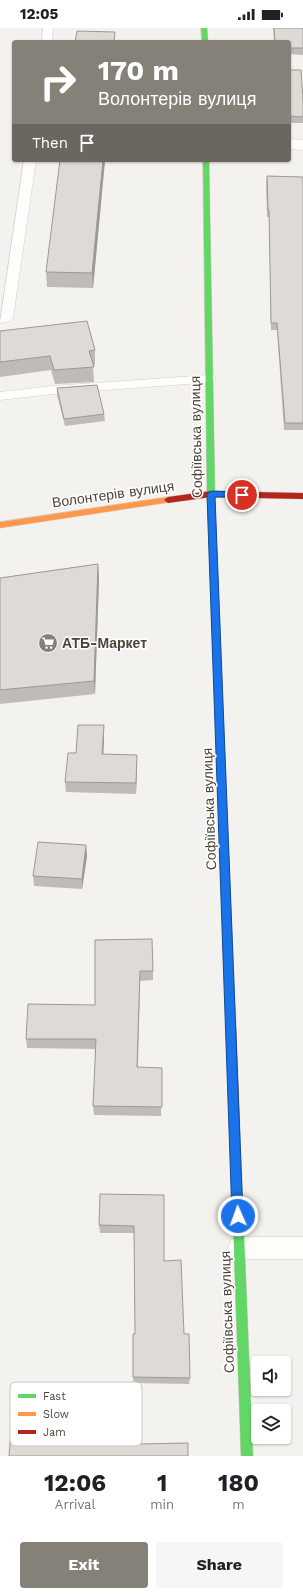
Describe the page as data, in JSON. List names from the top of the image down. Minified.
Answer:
{"streets":{"street":["Софіївська вулиця","Волонтерів вулиця"]},"crossings":[["Софіївська вулиця","Волонтерів вулиця"]],"places":{"supermarket":["АТБ-Маркет"]},"legend":["Fast","Slow","Jam"],"page":{"status":"12:05","turn":["170 m","Волонтерів вулиця"],"then":"Then","eta":["12:06","Arrival","1","min","180","m"],"buttons":["Exit","Share"]}}
